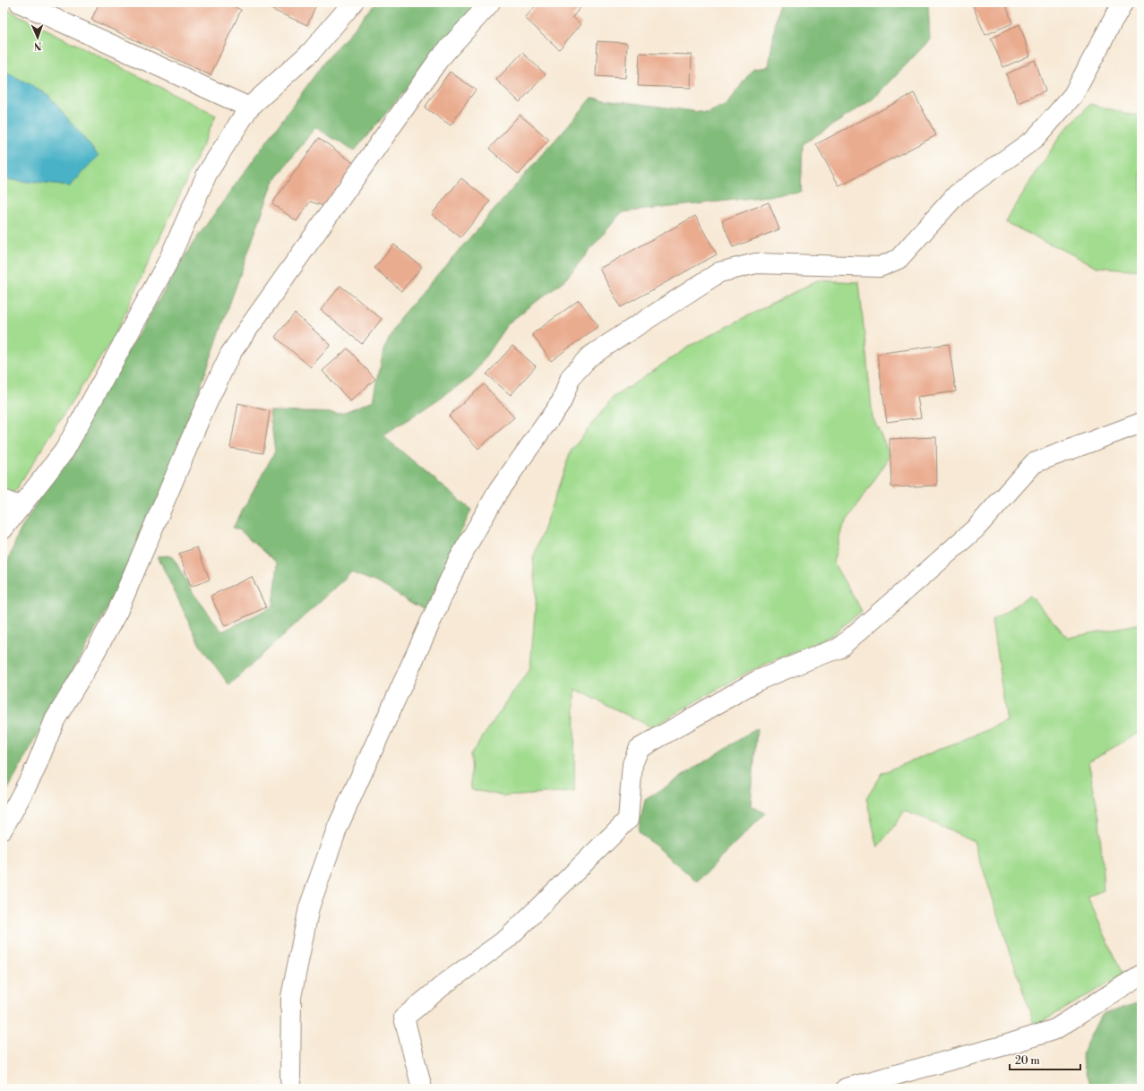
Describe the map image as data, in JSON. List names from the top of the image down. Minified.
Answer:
{"scale_bar":"20 m","north":"bottom"}
